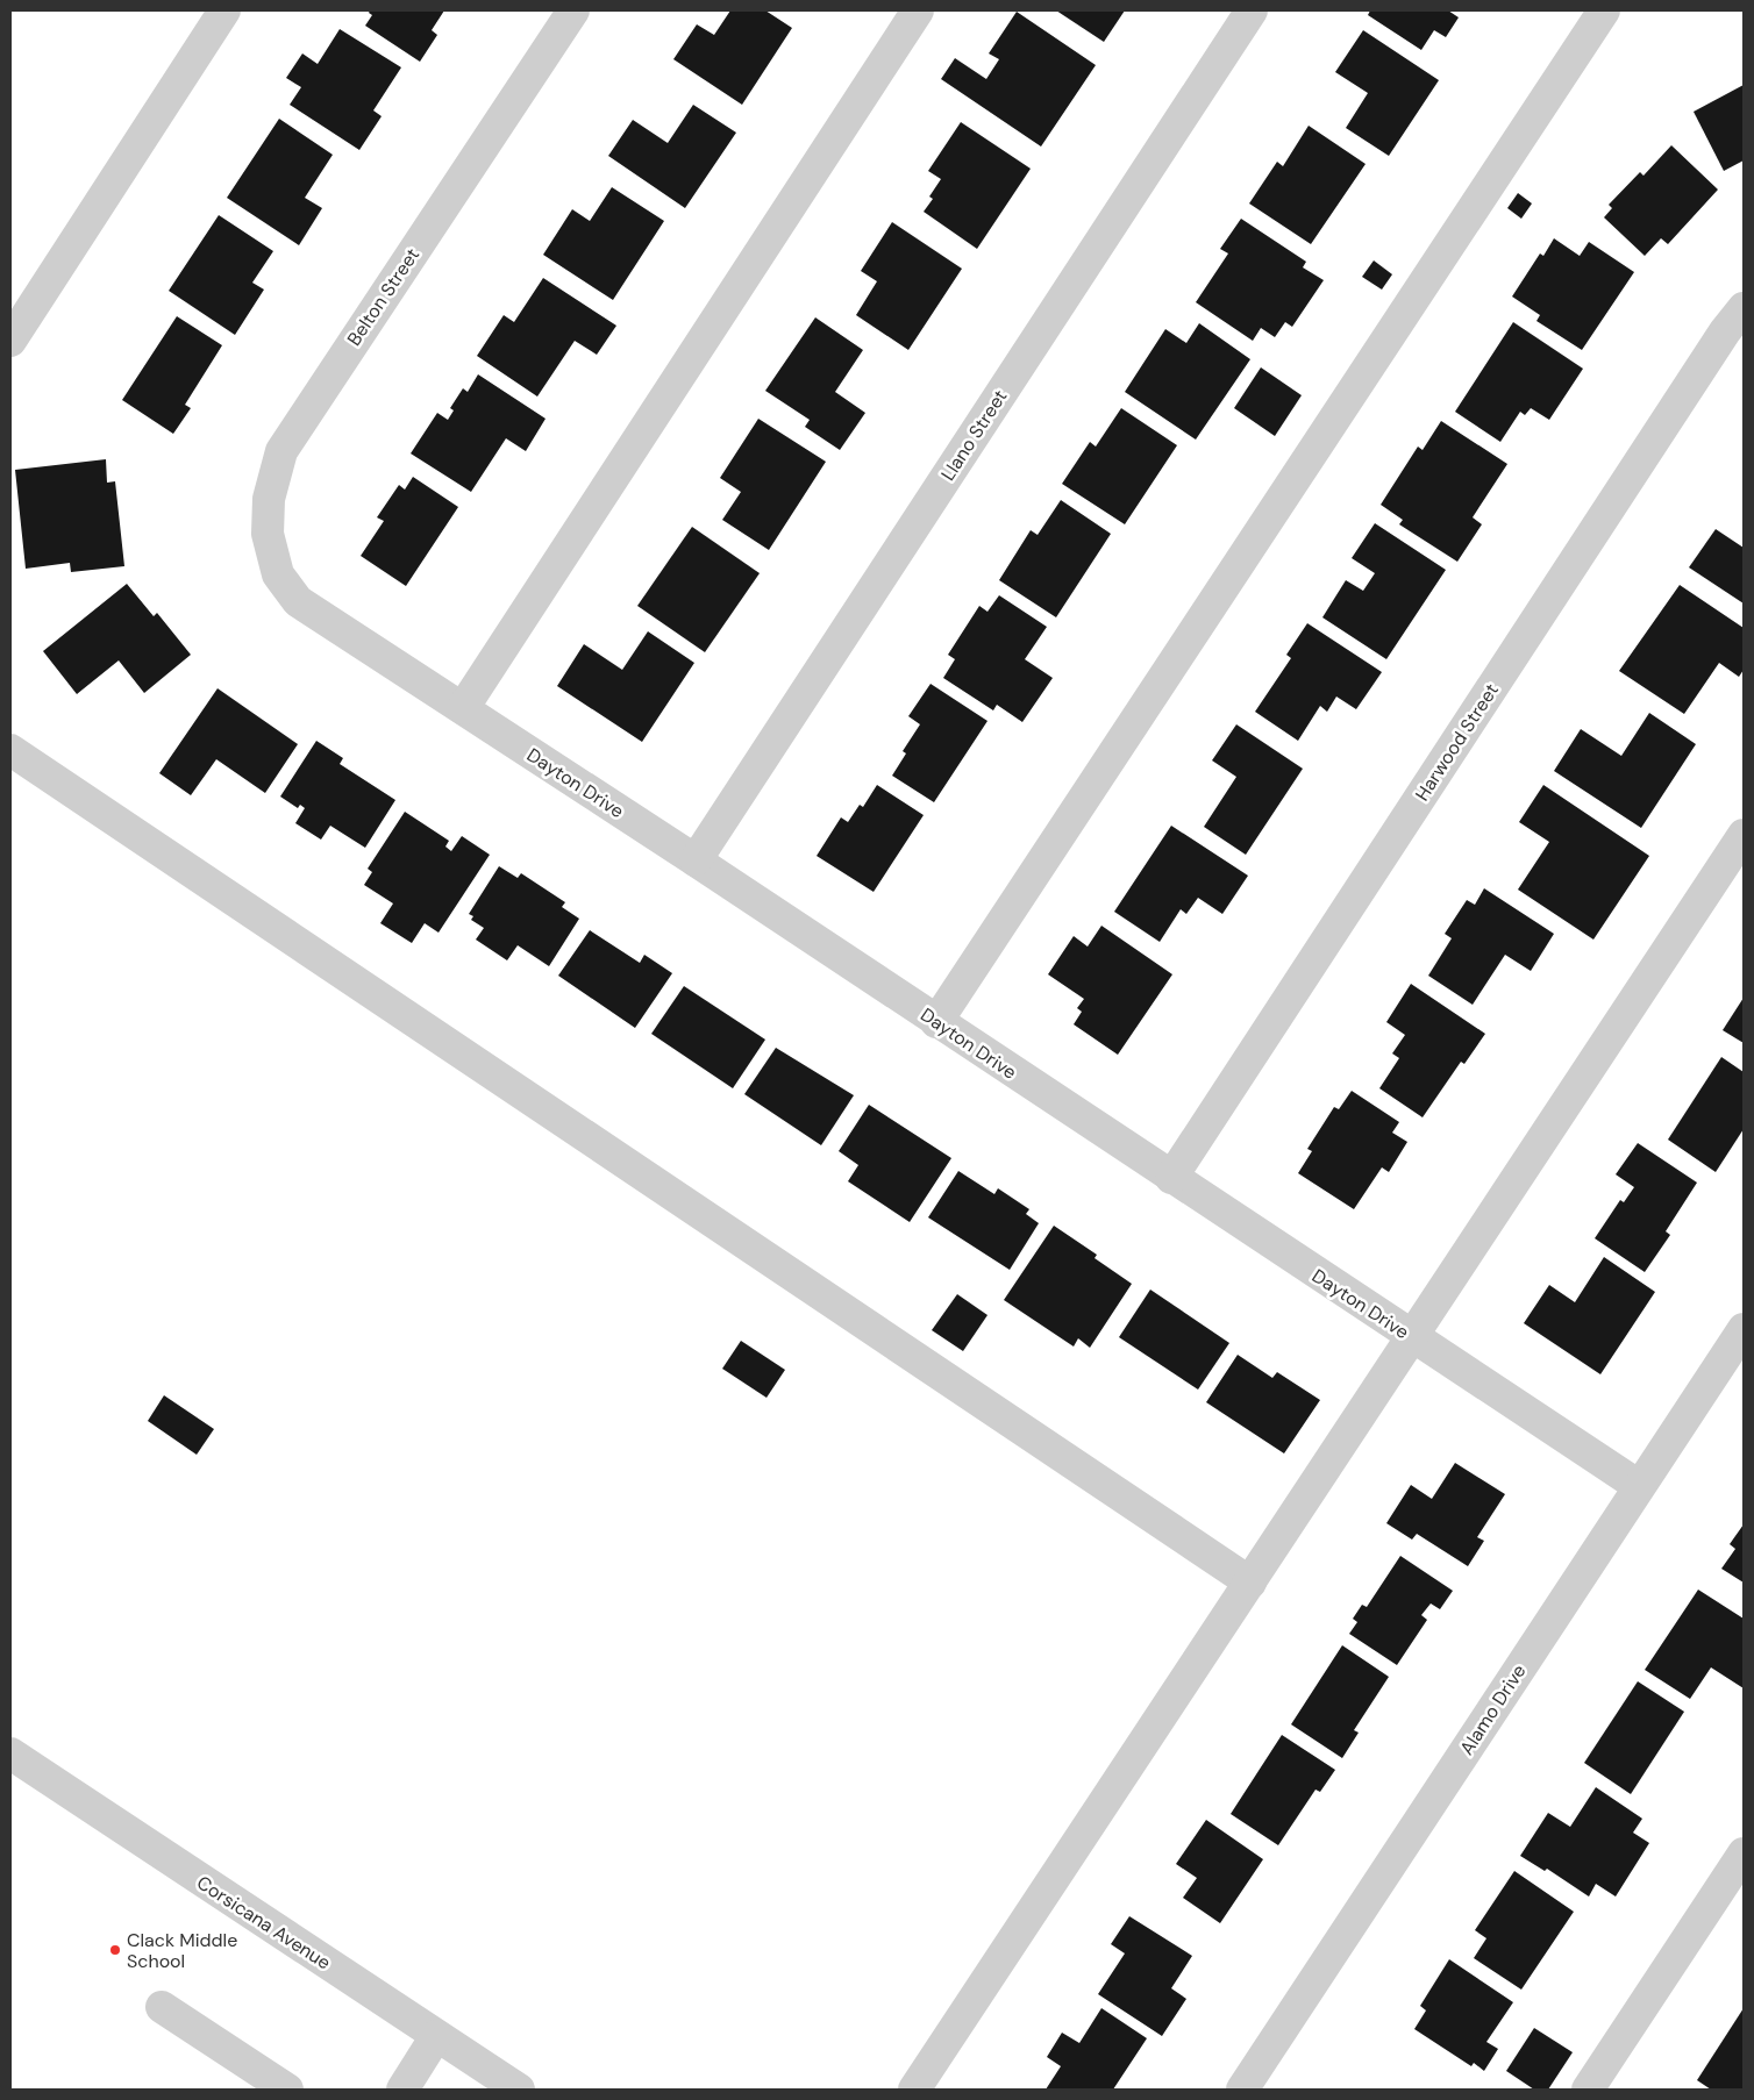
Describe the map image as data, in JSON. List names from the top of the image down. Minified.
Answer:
{"streets":{"street":["Belton Street","Llano Street","Harwood Street","Dayton Drive","Alamo Drive","Corsicana Avenue"]},"crossings":[["Belton Street","Dayton Drive"],["Llano Street","Dayton Drive"],["Harwood Street","Dayton Drive"],["Dayton Drive","Alamo Drive"]],"places":["Clack Middle School"]}
